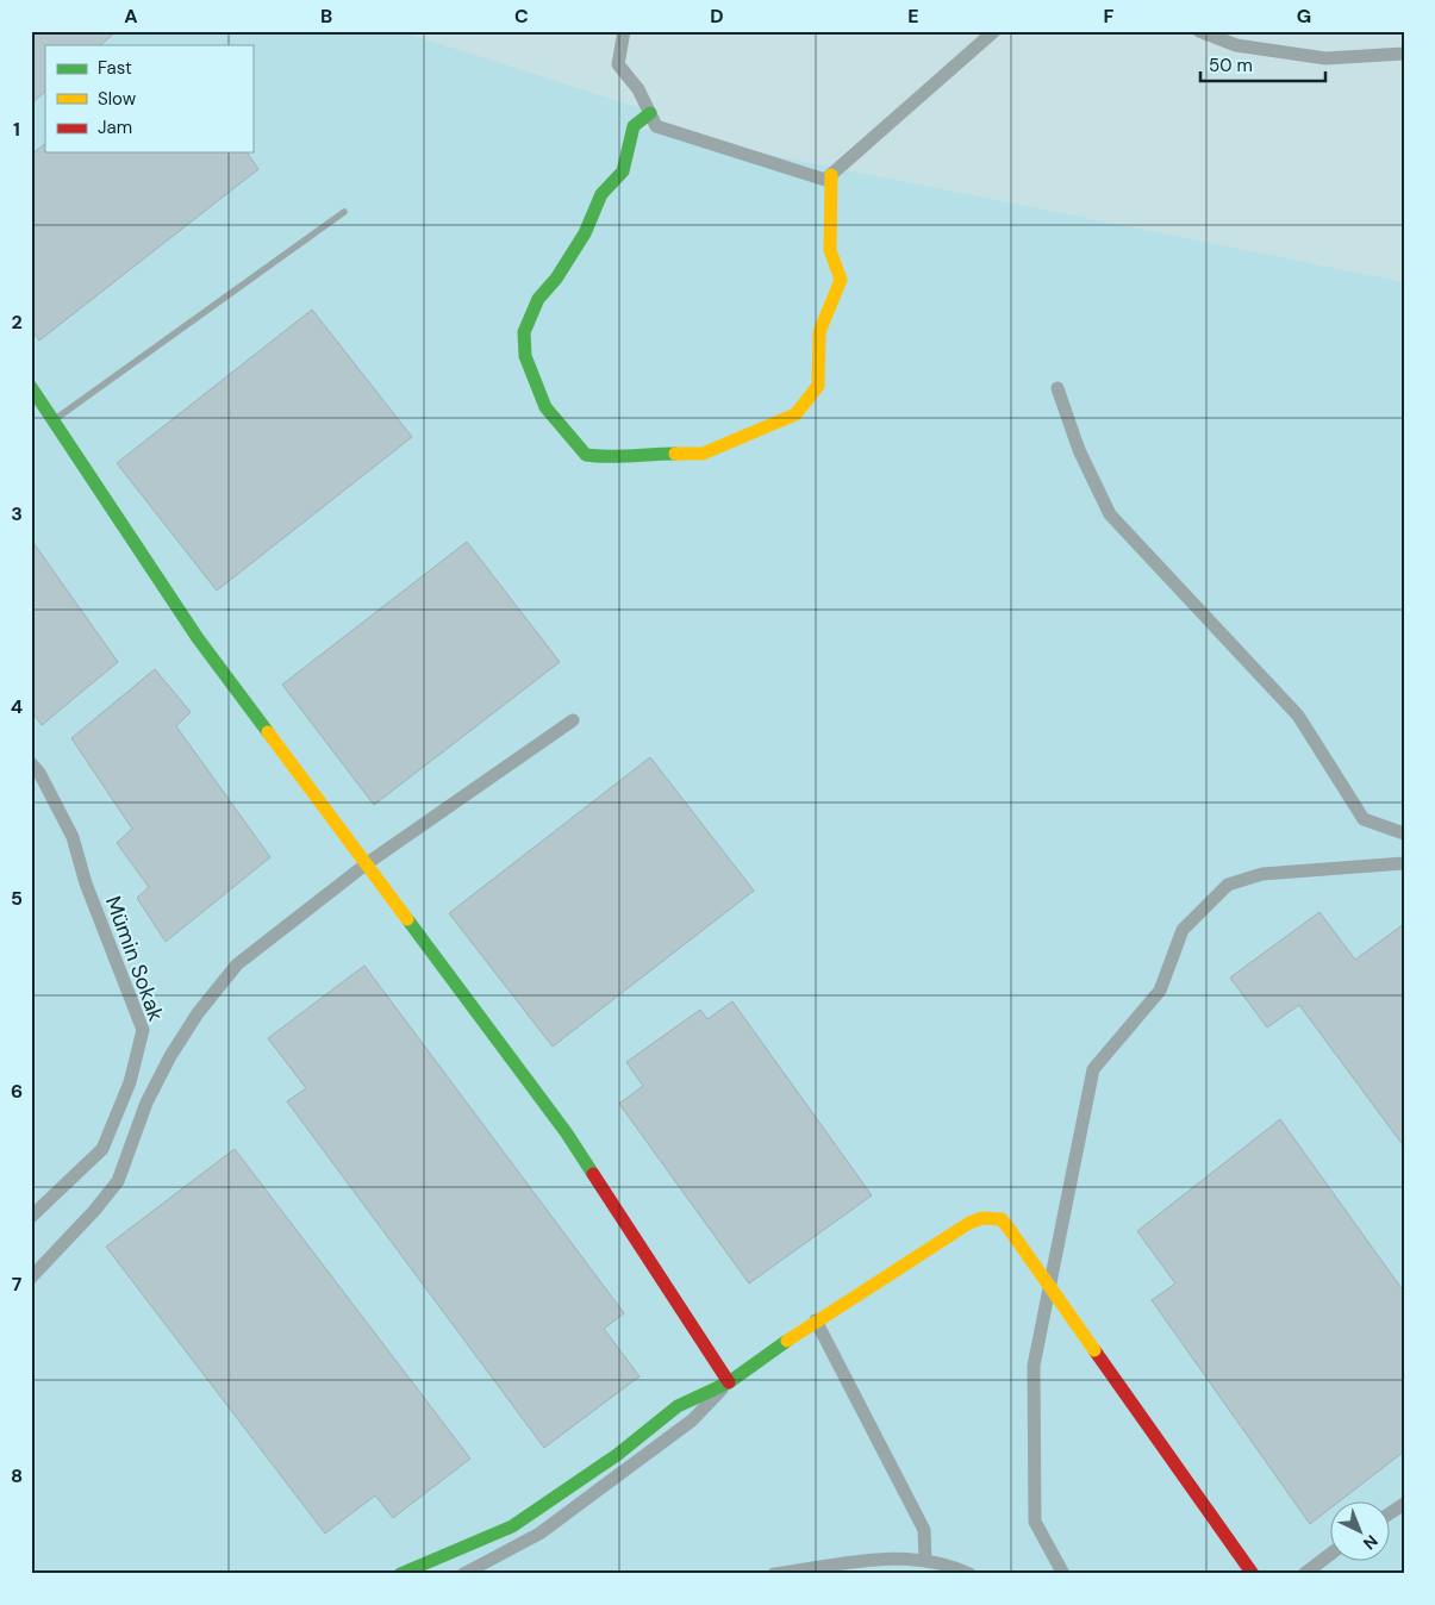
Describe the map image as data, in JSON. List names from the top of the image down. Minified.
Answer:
{"streets":{"street":["Mümin Sokak"]},"legend":["Fast","Slow","Jam"],"scale_bar":"50 m","north":"bottom right","grid":{"columns":["A","B","C","D","E","F","G"],"rows":["1","2","3","4","5","6","7","8"]}}
